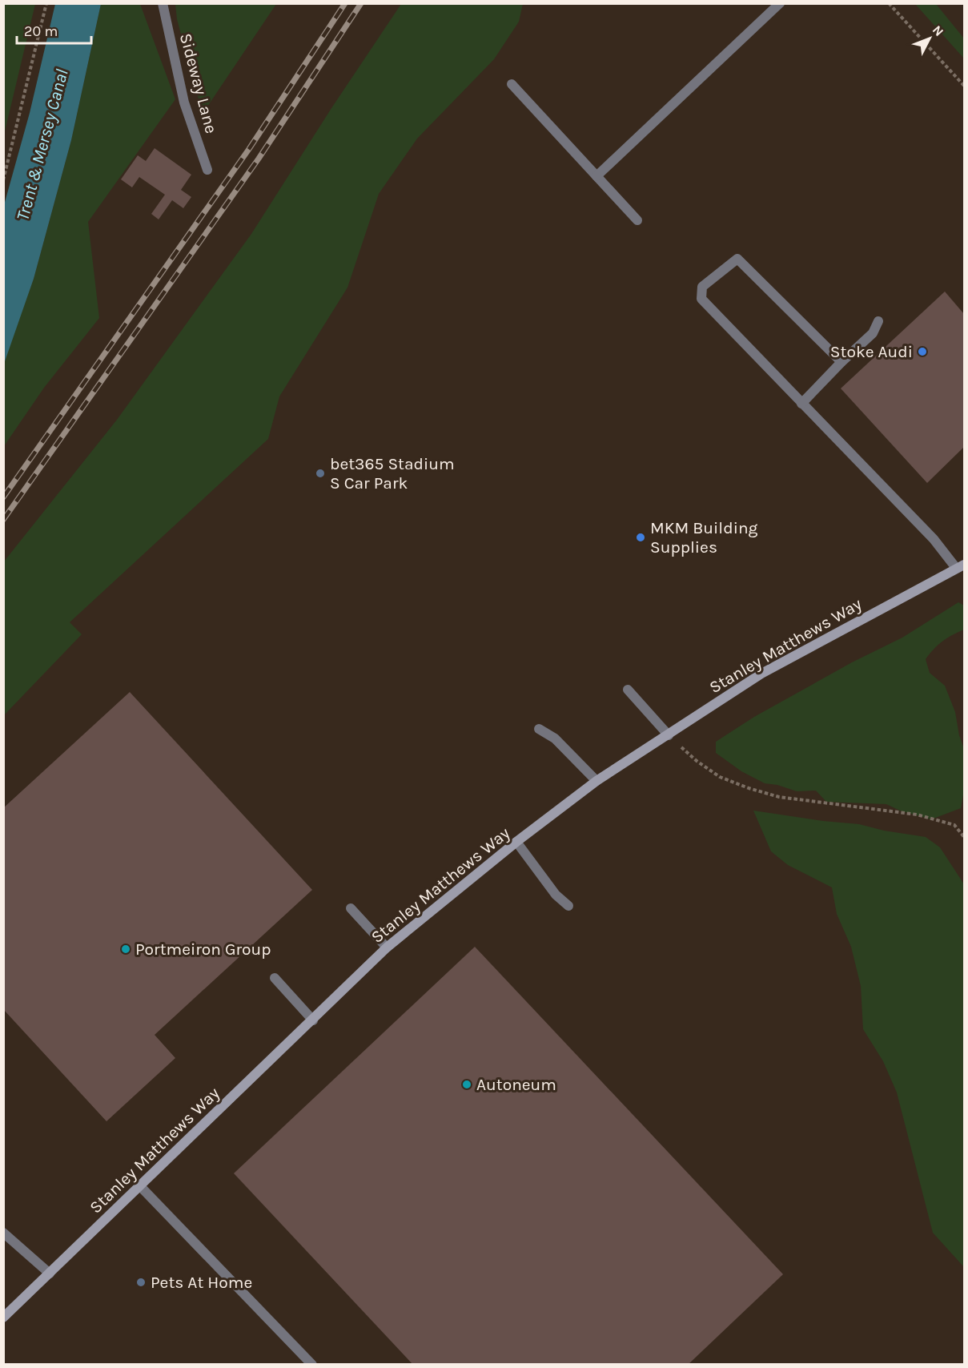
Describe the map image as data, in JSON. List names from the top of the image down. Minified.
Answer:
{"streets":{"main road":["Stanley Matthews Way"],"lane":["Sideway Lane"]},"water":["Trent & Mersey Canal"],"places":["Stoke Audi","bet365 Stadium S Car Park","MKM Building Supplies","Portmeiron Group","Autoneum","Pets At Home"],"scale_bar":"20 m","north":"top right"}
